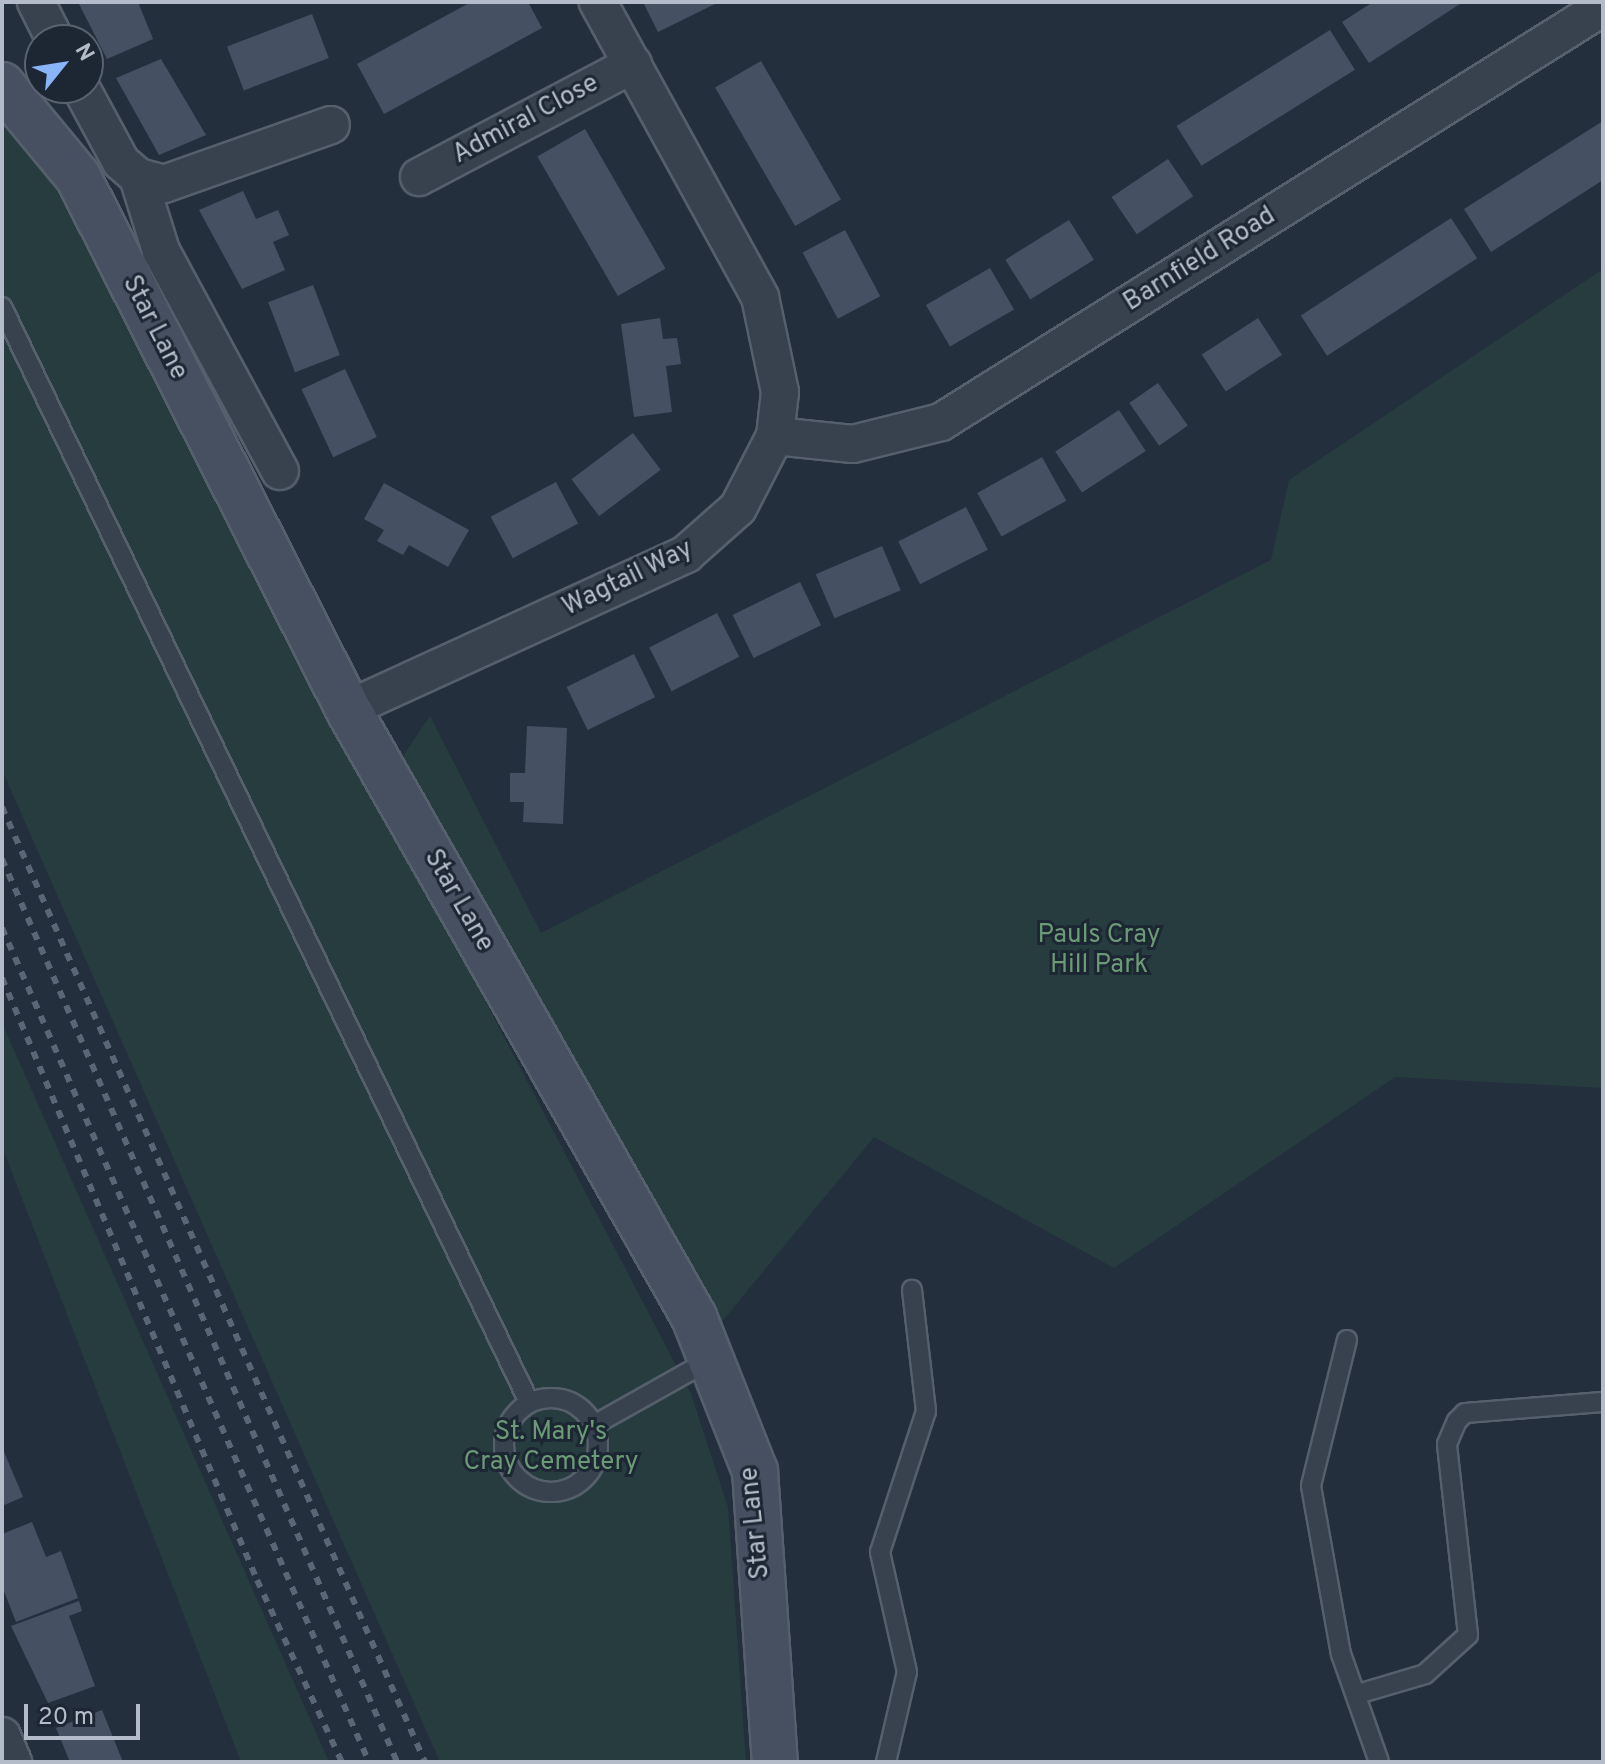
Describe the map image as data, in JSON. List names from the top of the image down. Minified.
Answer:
{"streets":{"street":["Admiral Close","Barnfield Road","Star Lane","Wagtail Way"]},"crossings":[["Admiral Close","Wagtail Way"],["Barnfield Road","Wagtail Way"],["Star Lane","Wagtail Way"]],"parks":["Pauls Cray Hill Park","St. Mary's Cray Cemetery"],"scale_bar":"20 m","north":"top right"}
